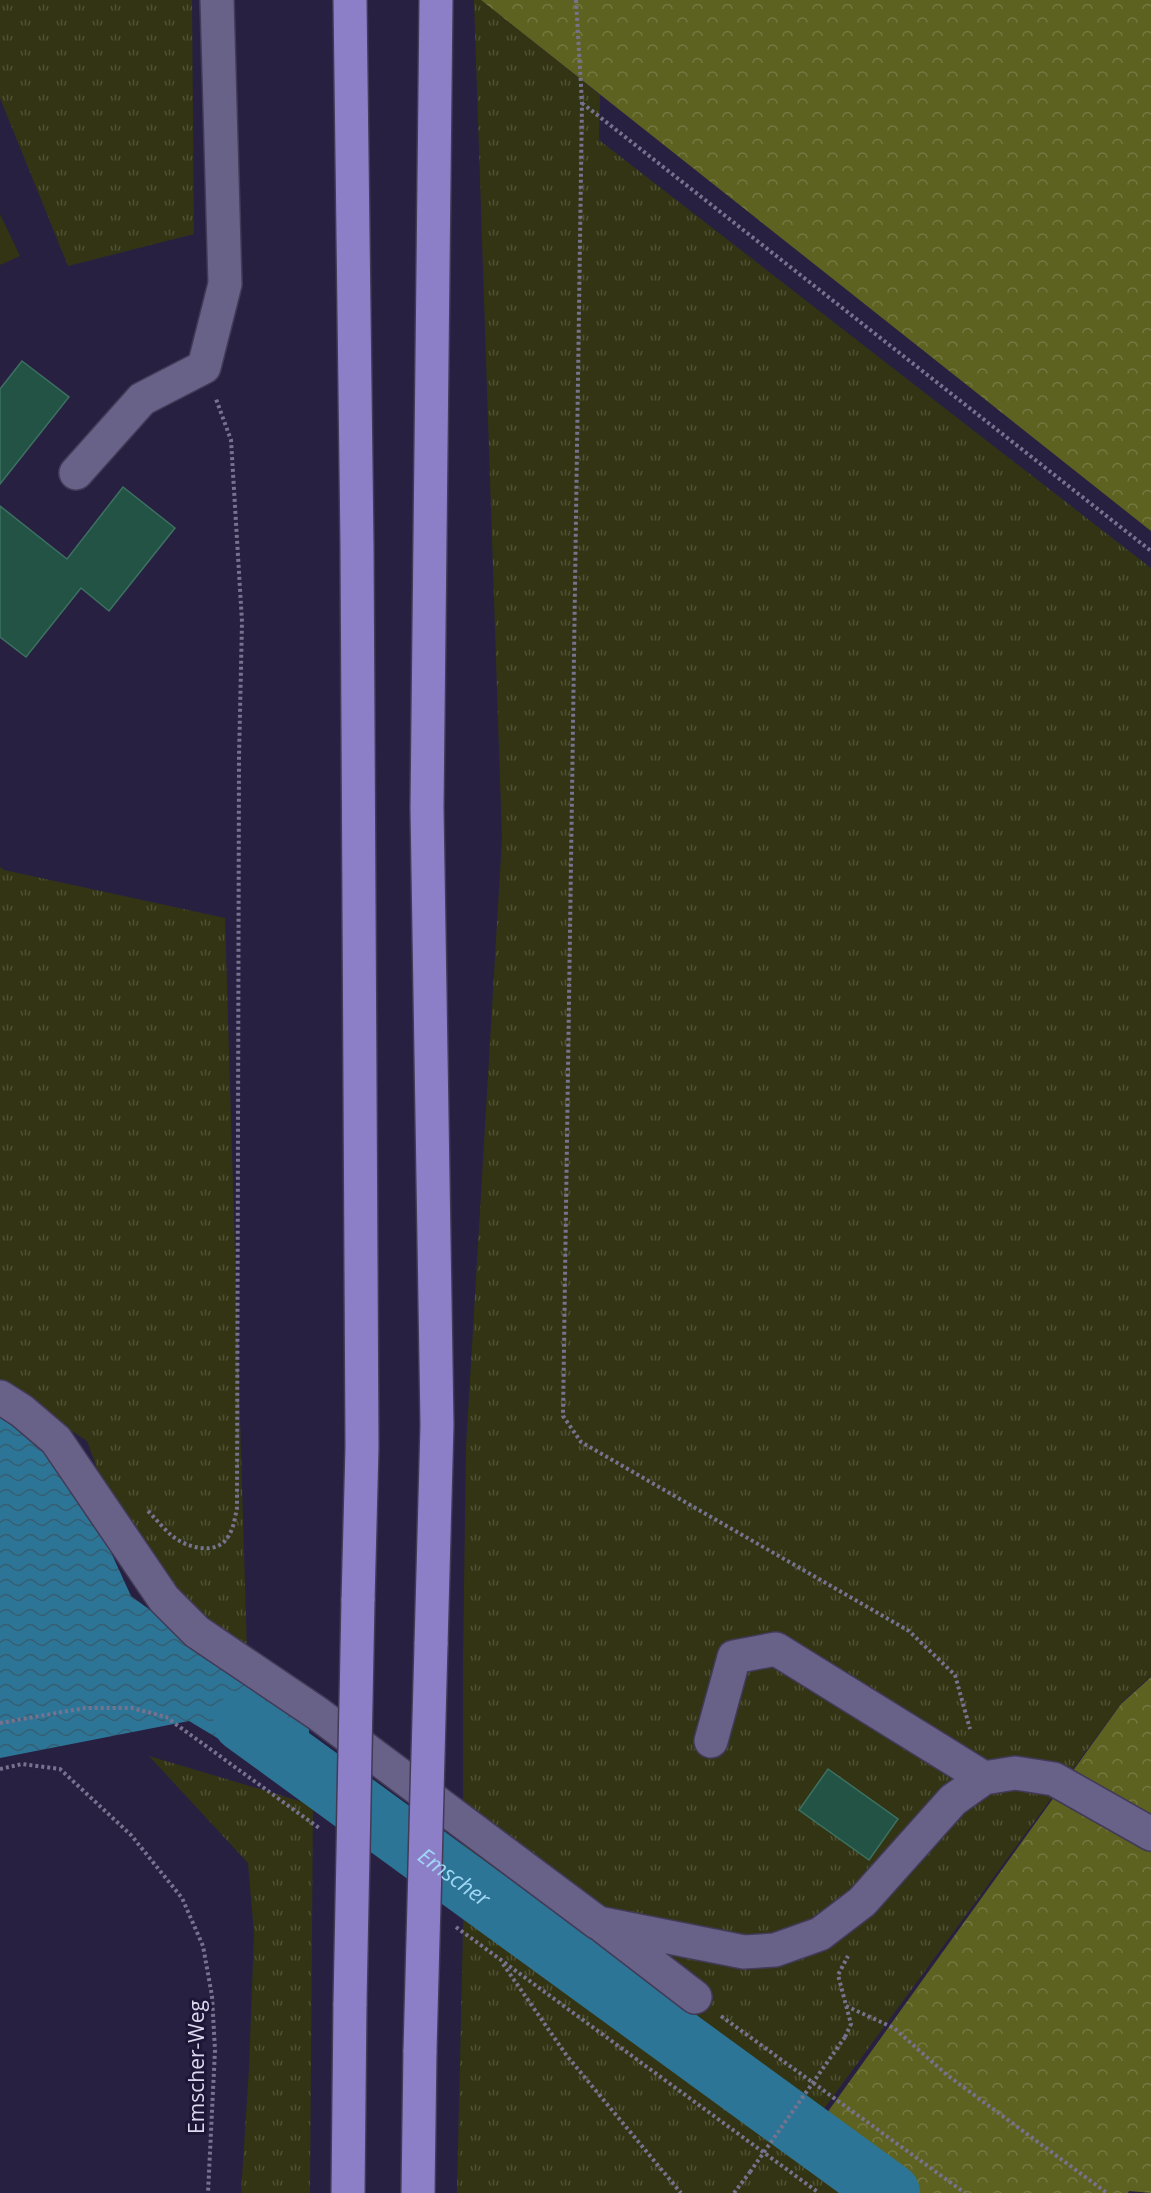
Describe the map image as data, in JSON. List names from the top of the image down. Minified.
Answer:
{"streets":{"path":["Emscher-Weg"]},"water":["Emscher"]}
